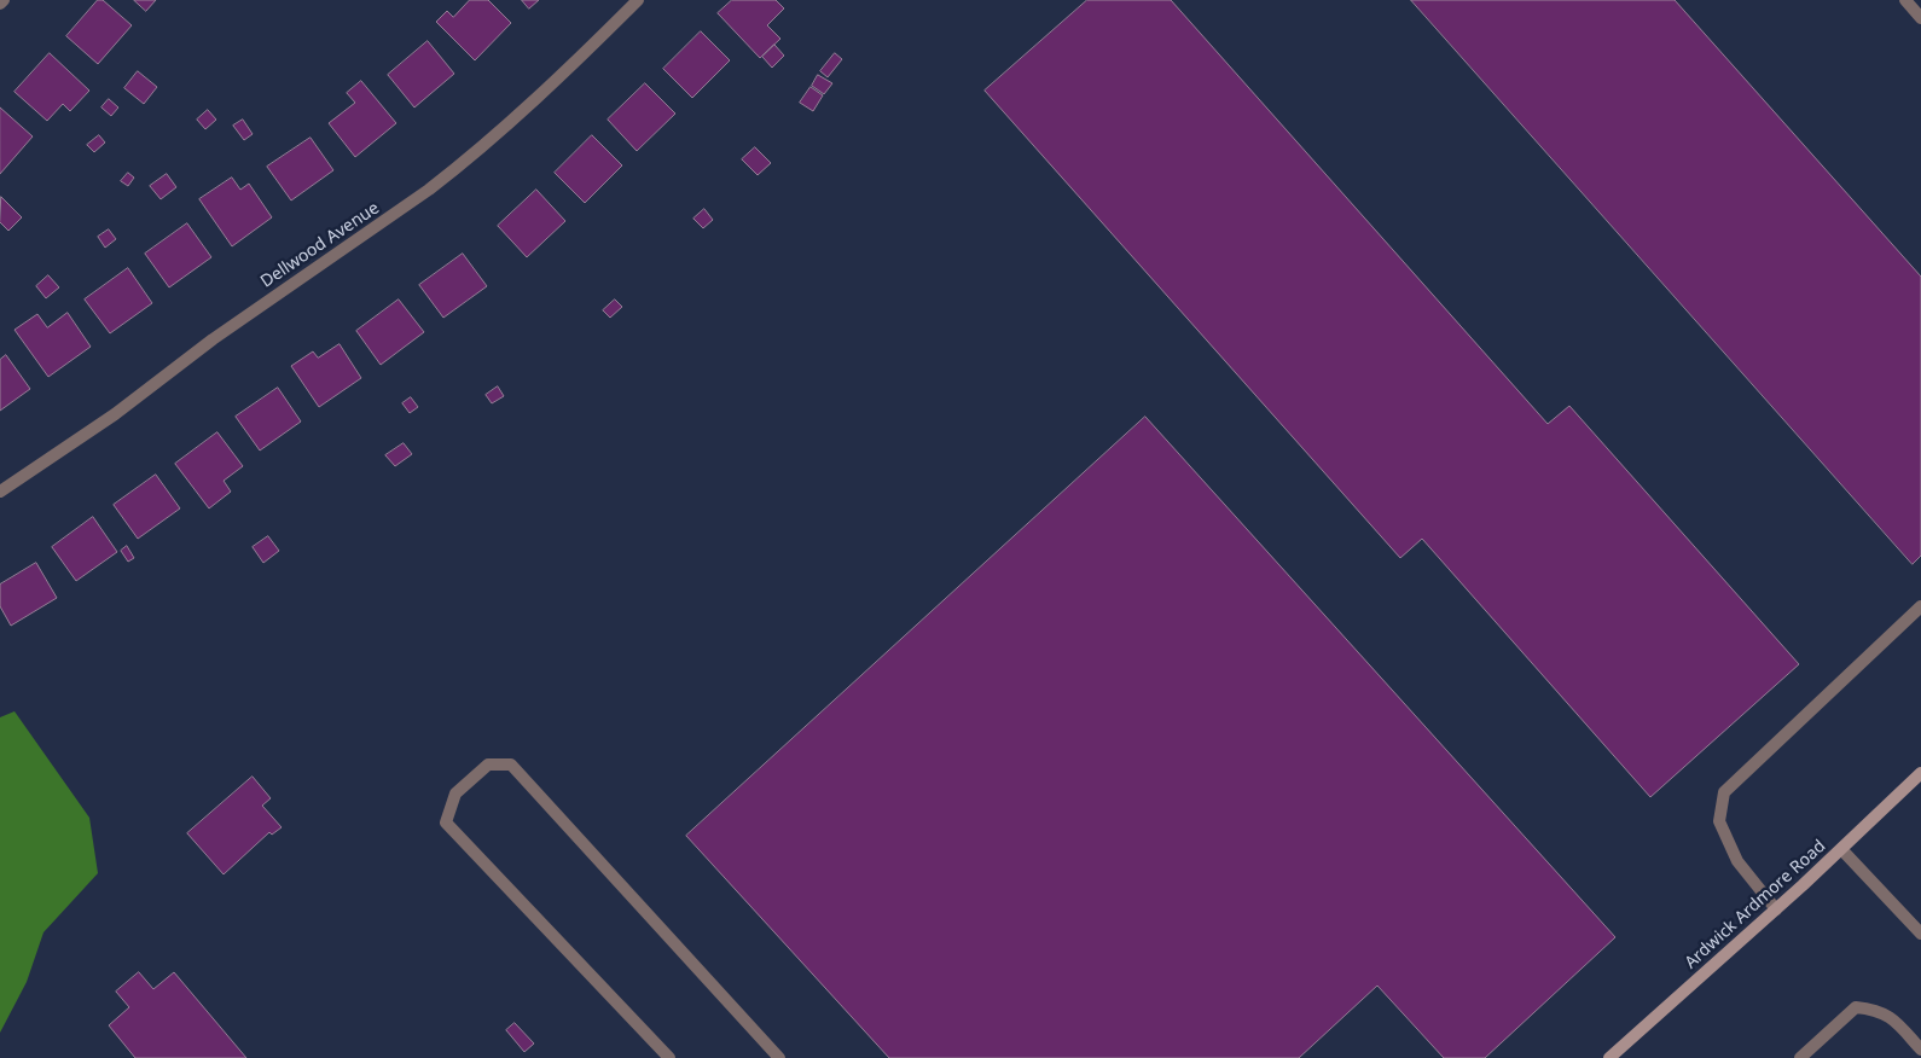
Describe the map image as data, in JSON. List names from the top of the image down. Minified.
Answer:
{"streets":{"main road":["Ardwick Ardmore Road"],"street":["Dellwood Avenue"]}}
